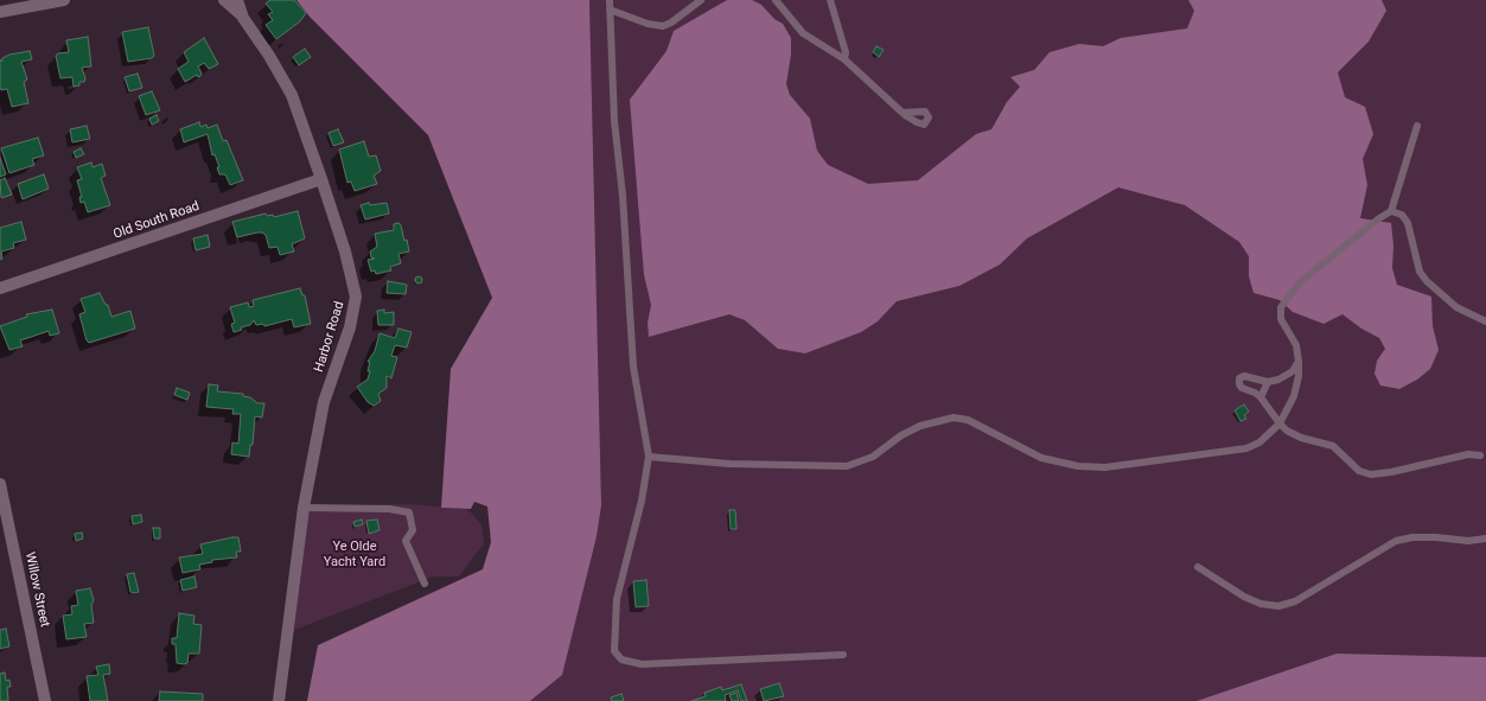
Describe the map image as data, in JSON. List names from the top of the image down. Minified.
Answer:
{"streets":{"street":["Old South Road","Harbor Road","Willow Street"]},"crossings":[["Old South Road","Harbor Road"]],"parks":["Ye Olde Yacht Yard"]}
